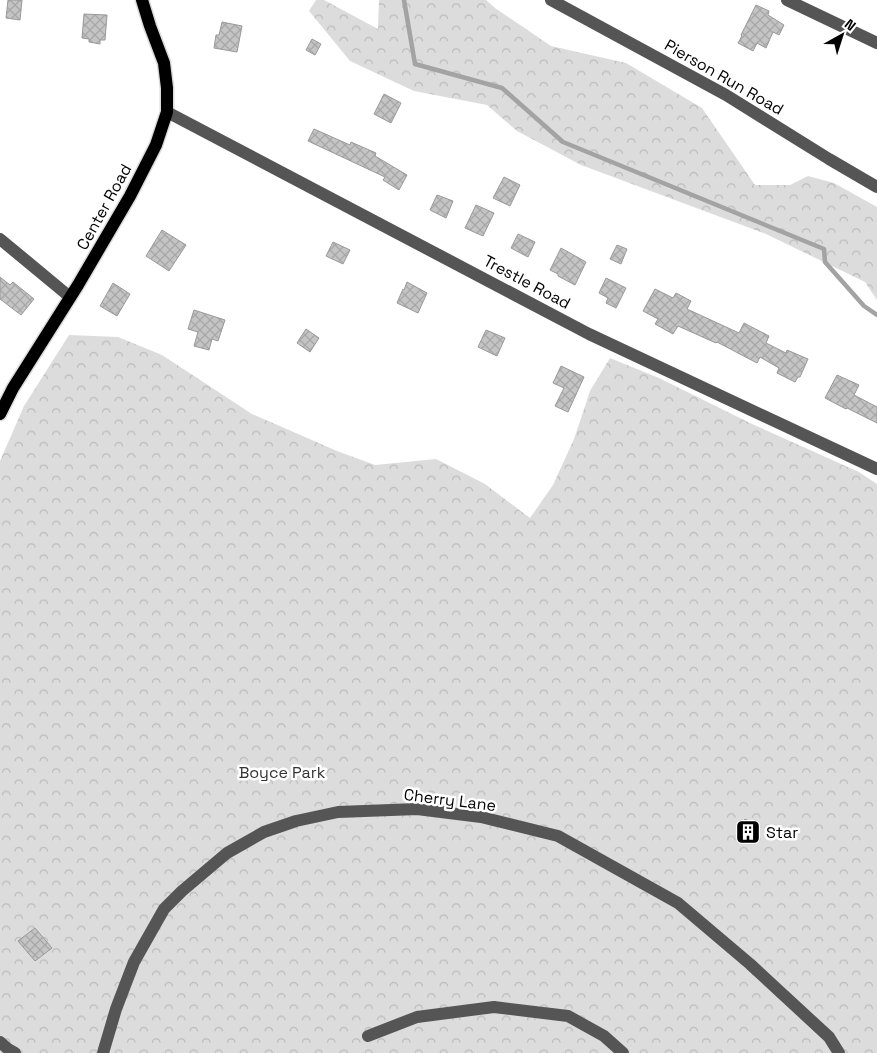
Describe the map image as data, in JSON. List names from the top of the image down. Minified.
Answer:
{"streets":{"main road":["Center Road"],"street":["Pierson Run Road","Trestle Road","Cherry Lane"]},"crossings":[["Center Road","Trestle Road"]],"parks":["Boyce Park"],"places":{"building":["Star"]},"north":"top right"}
